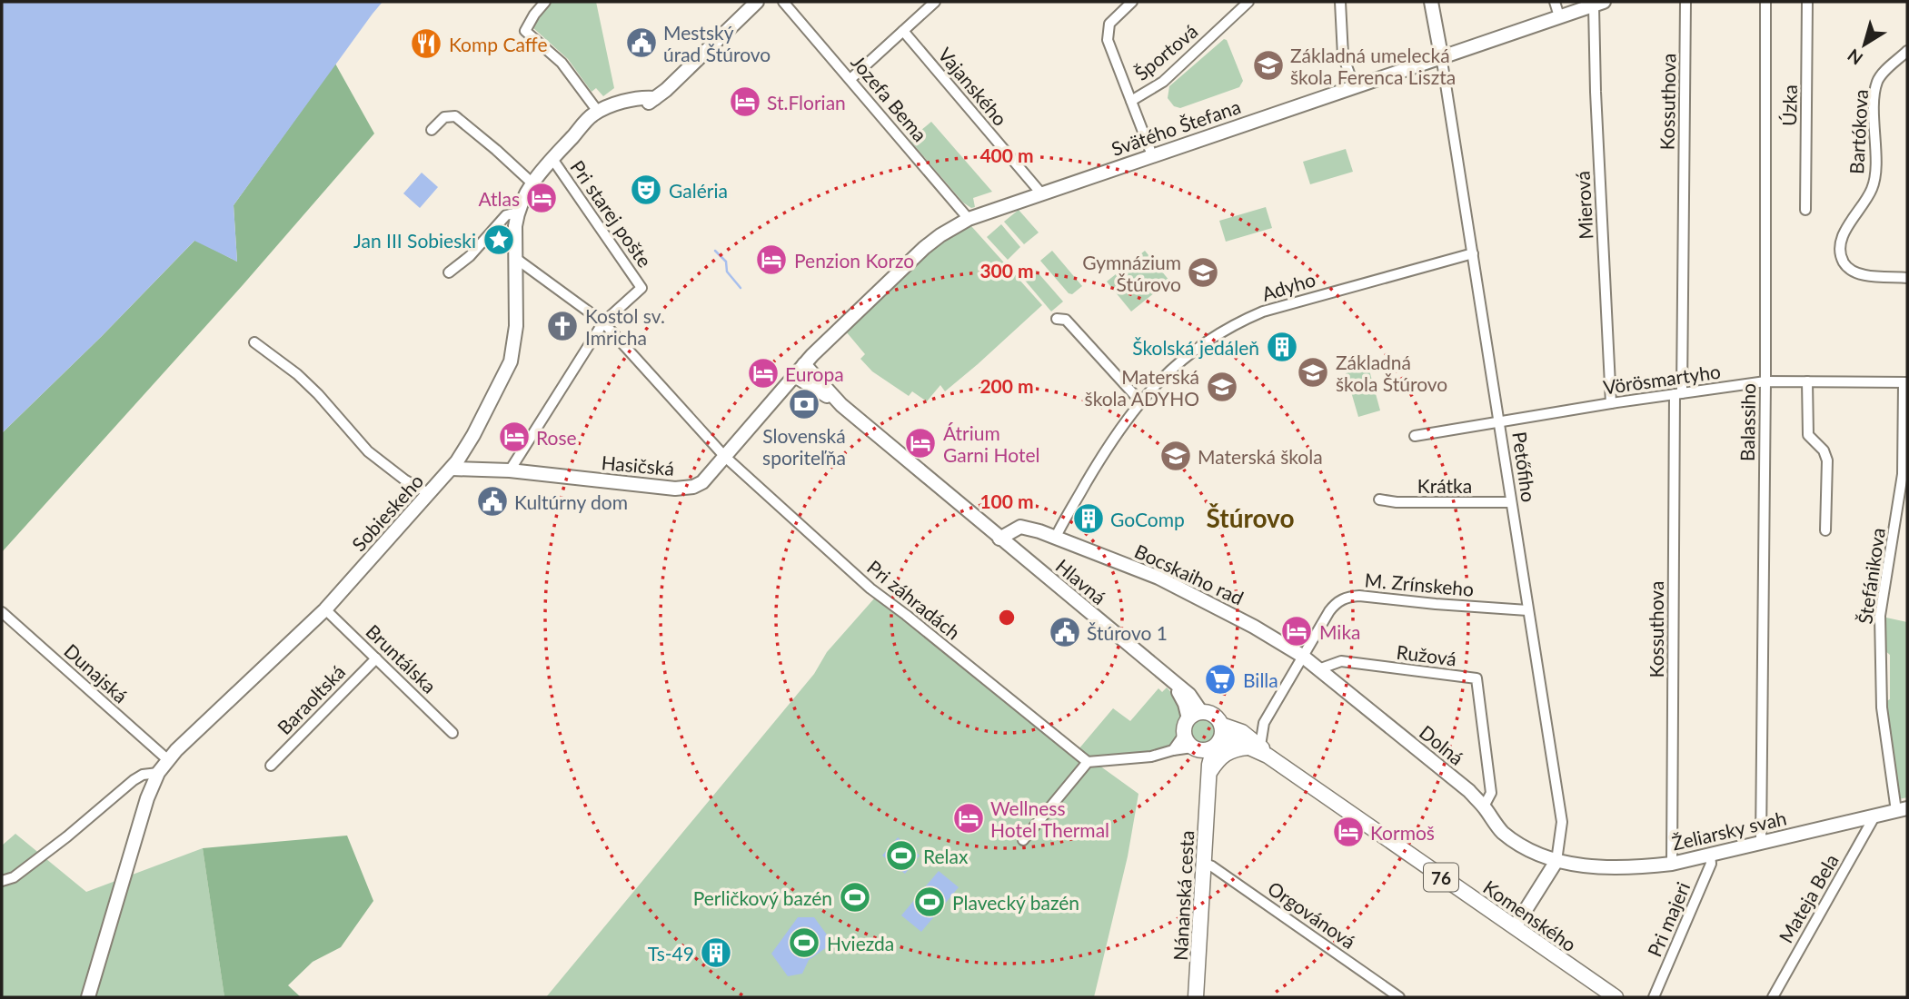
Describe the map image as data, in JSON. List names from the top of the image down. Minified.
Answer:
{"streets":{"main road":["76","Nánanská cesta","Komenského"],"street":["Športová","Vajanského","Jozefa Bema","Kossuthova","Úzka","Svätého Štefana","Bartókova","Mierová","Pri starej pošte","Adyho","Vörösmartyho","Balassiho","Hasičská","Petőfiho","Krátka","Sobieskeho","Bocskaiho rad","Štefánikova","Hlavná","M. Zrínskeho","Pri záhradách","Ružová","Bruntálska","Dunajská","Baraoltská","Dolná","Želiarsky svah","Mateja Bela","Orgovánová","Pri majeri"]},"crossings":[["Vajanského","Svätého Štefana"],["Jozefa Bema","Svätého Štefana"],["Kossuthova","Vörösmartyho"],["Kossuthova","Želiarsky svah"],["Svätého Štefana","Mierová"],["Svätého Štefana","Hasičská"],["Svätého Štefana","Petőfiho"],["Svätého Štefana","Hlavná"],["Mierová","Vörösmartyho"],["Pri starej pošte","Sobieskeho"],["Pri starej pošte","Pri záhradách"],["Adyho","Petőfiho"],["Adyho","Bocskaiho rad"],["Adyho","Hlavná"],["Vörösmartyho","Balassiho"],["Vörösmartyho","Petőfiho"],["Vörösmartyho","Štefánikova"],["Balassiho","Želiarsky svah"],["Hasičská","Sobieskeho"],["Hasičská","Hlavná"],["Hasičská","Pri záhradách"],["Petőfiho","Krátka"],["Petőfiho","M. Zrínskeho"],["Petőfiho","Dolná"],["Petőfiho","Želiarsky svah"],["Petőfiho","Komenského"],["Sobieskeho","Pri záhradách"],["Sobieskeho","Bruntálska"],["Sobieskeho","Dunajská"],["Bocskaiho rad","Hlavná"],["Bocskaiho rad","M. Zrínskeho"],["Bocskaiho rad","Dolná"],["Štefánikova","Želiarsky svah"],["Hlavná","76"],["Hlavná","Nánanská cesta"],["M. Zrínskeho","Dolná"],["Ružová","Dolná"],["Bruntálska","Baraoltská"],["Dolná","Želiarsky svah"],["Želiarsky svah","Mateja Bela"],["Želiarsky svah","Pri majeri"],["76","Nánanská cesta"],["76","Komenského"],["Nánanská cesta","Orgovánová"]],"districts":["Štúrovo"],"places":{"public building":["Mestský úrad Štúrovo","Kultúrny dom","Štúrovo 1"],"restaurant":["Komp Caffe"],"school or university":["Základná umelecká škola Ferenca Liszta","Gymnázium Štúrovo","Základná škola Štúrovo","Materská škola ADYHO","Materská škola"],"hotel":["St.Florian","Atlas","Penzion Korzo","Europa","Rose","Átrium Garni Hotel","Mika","Wellness Hotel Thermal","Kormoš"],"theatre":["Galéria"],"place":["Jan III Sobieski"],"church":["Kostol sv. Imricha"],"building":["Školská jedáleň","GoComp","Ts-49"],"bank":["Slovenská sporiteľňa"],"supermarket":["Billa"],"sports":["Relax","Perličkový bazén","Plavecký bazén","Hviezda"]},"north":"bottom left","rings":["400 m","300 m","200 m","100 m"]}
